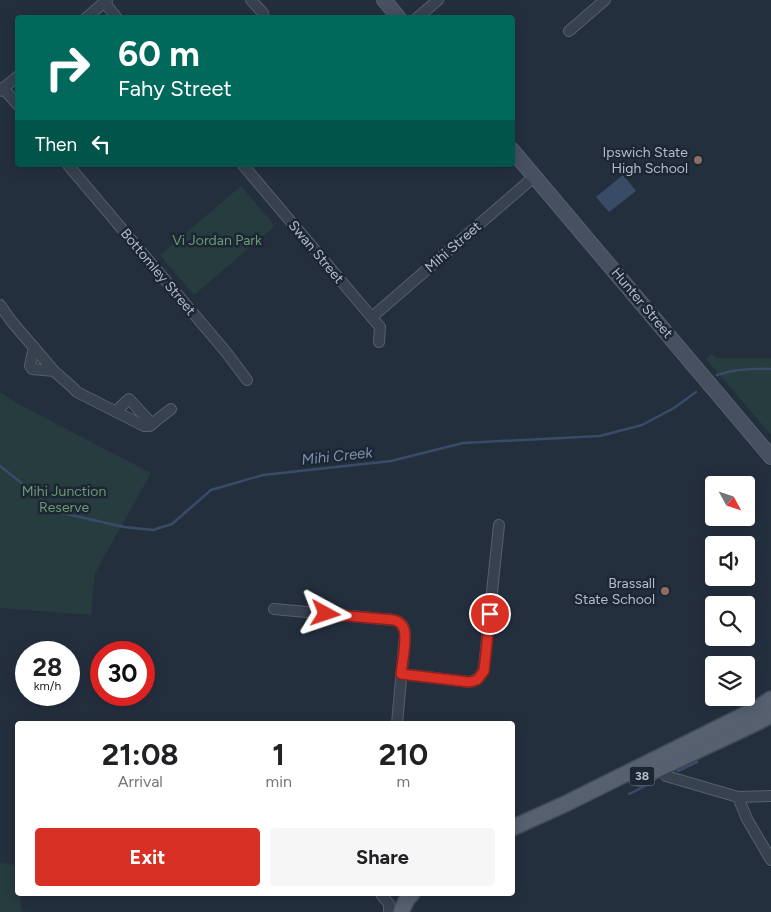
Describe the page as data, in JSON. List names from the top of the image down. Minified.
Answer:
{"streets":{"main road":["Hunter Street","38"],"street":["Mihi Street","Swan Street","Bottomley Street"]},"crossings":[["Mihi Street","Swan Street"],["Mihi Street","Hunter Street"]],"water":["Mihi Creek"],"parks":["Vi Jordan Park","Mihi Junction Reserve"],"places":["Ipswich State High School","Brassall State School"],"north":"bottom right","page":{"turn":["60 m","Fahy Street"],"then":"Then","speed":"28 km/h","limit":"30","eta":["21:08","Arrival","1","min","210","m"],"buttons":["Exit","Share"]}}
